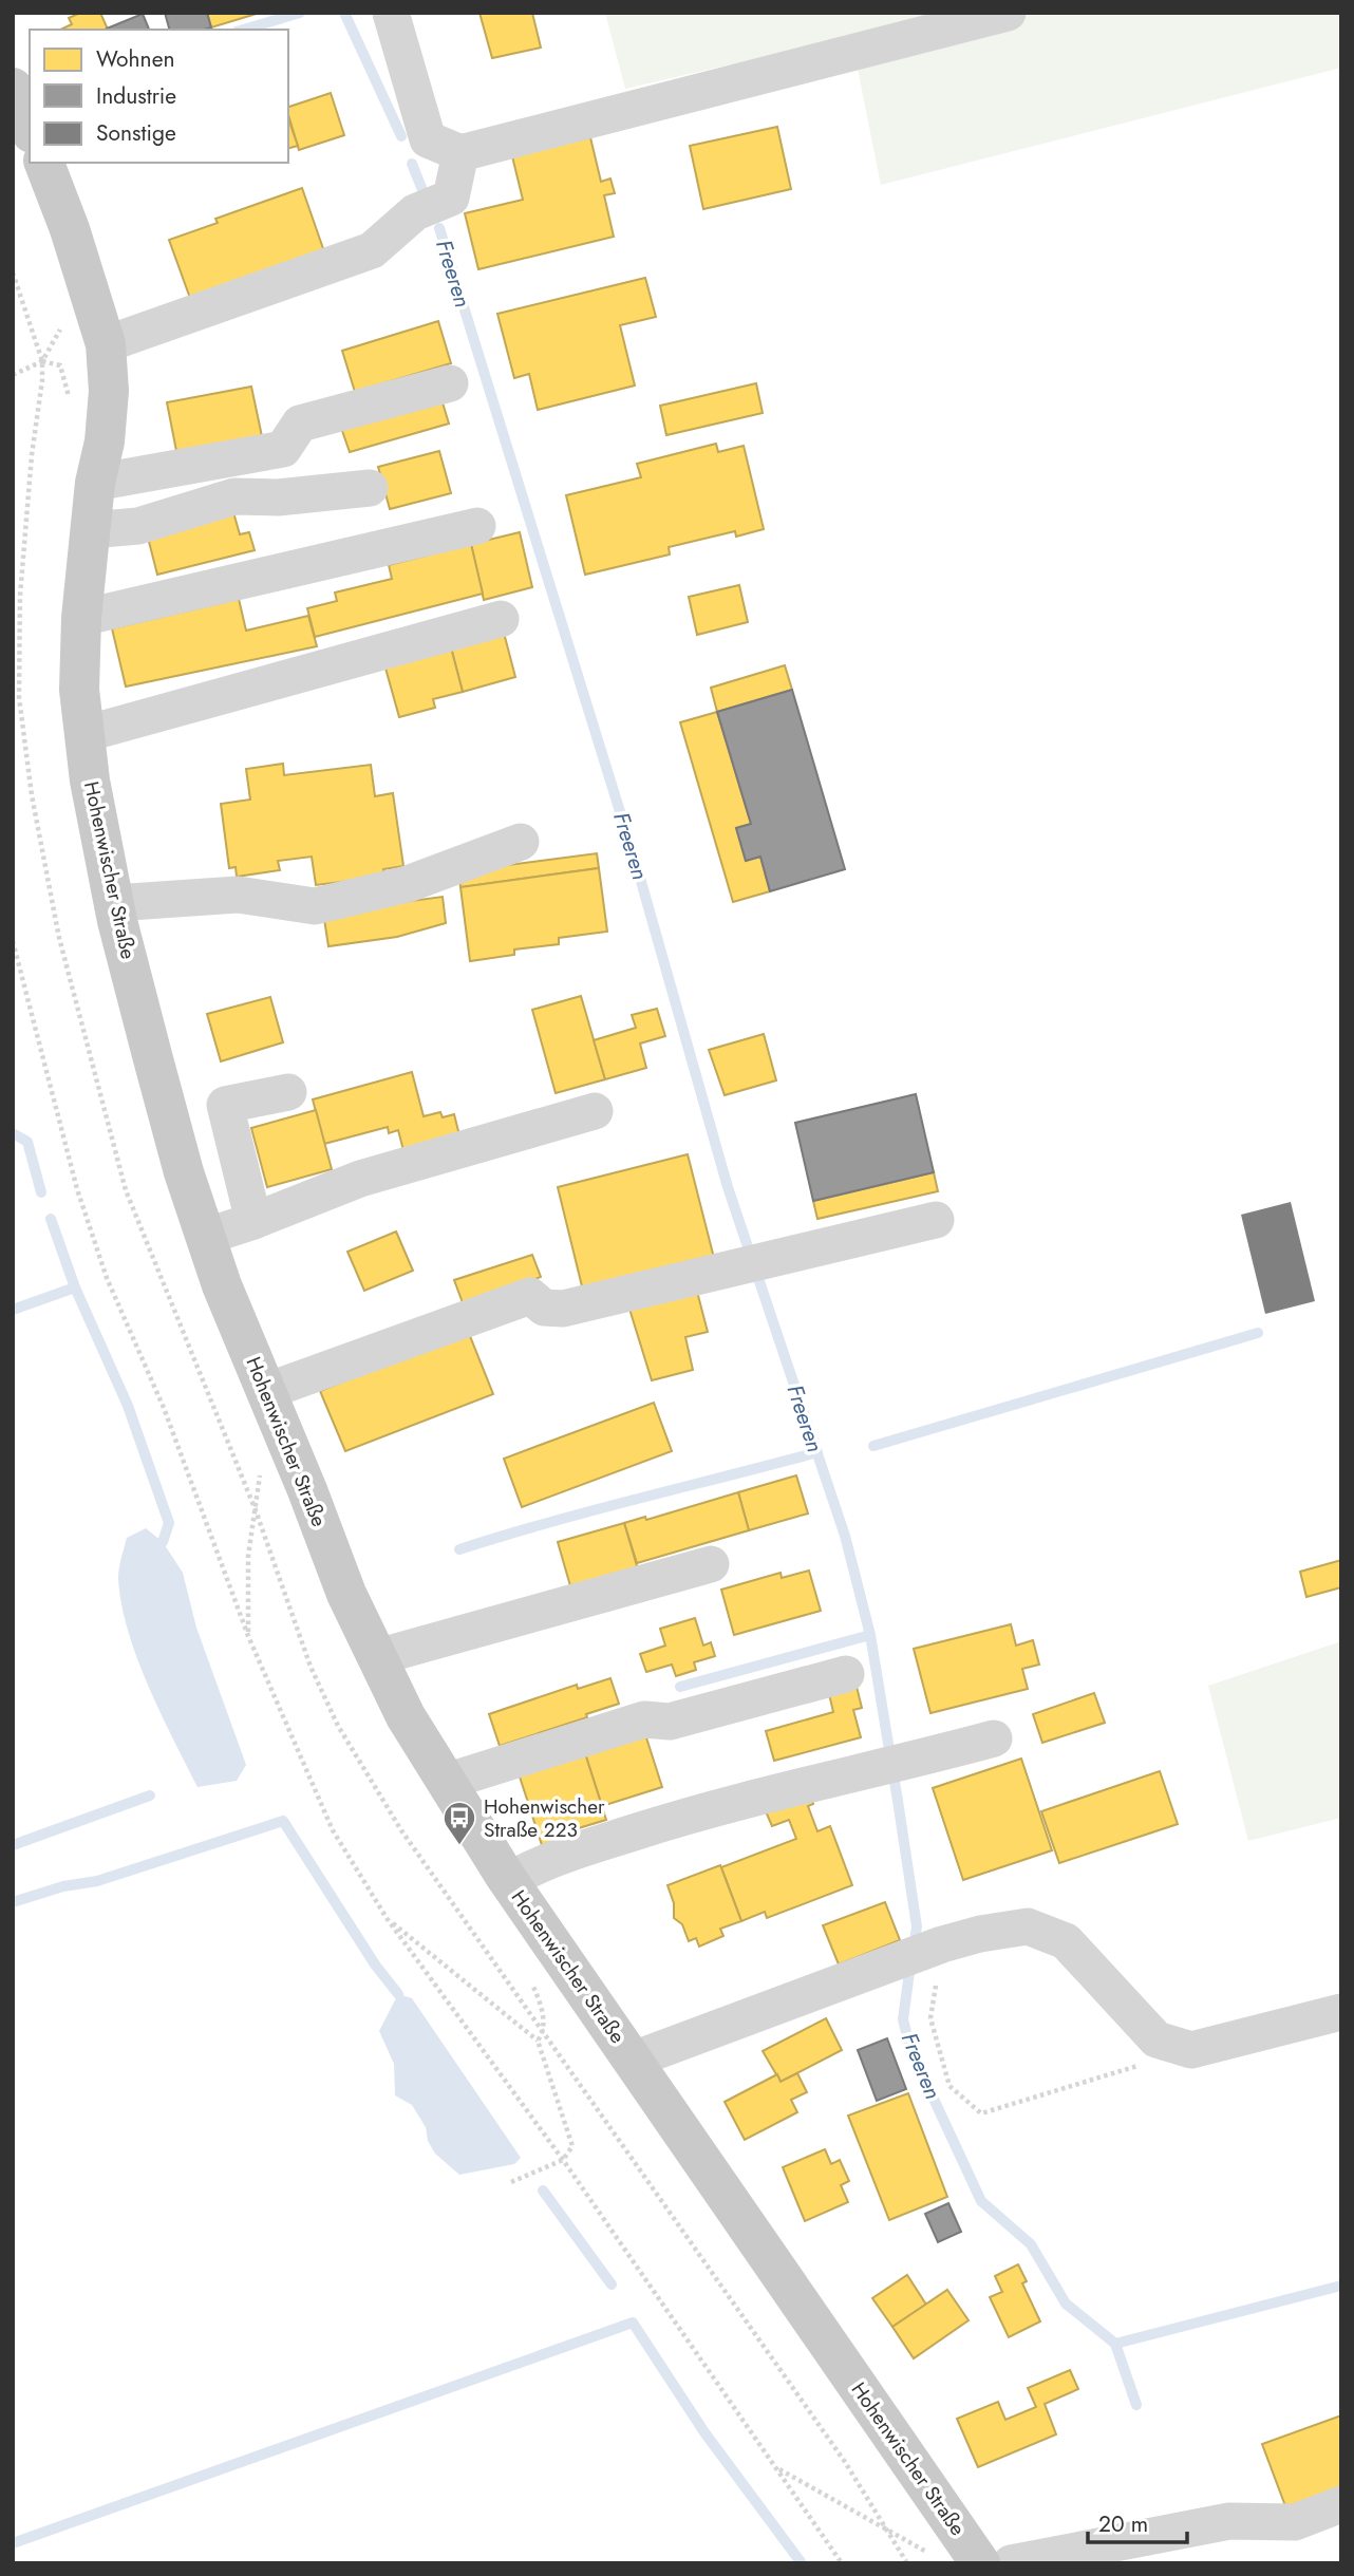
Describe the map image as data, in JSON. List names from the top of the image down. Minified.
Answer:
{"streets":{"main road":["Hohenwischer Straße"]},"water":["Freeren"],"places":{"bus stop":["Hohenwischer Straße 223"]},"legend":["Wohnen","Industrie","Sonstige"],"scale_bar":"20 m"}
